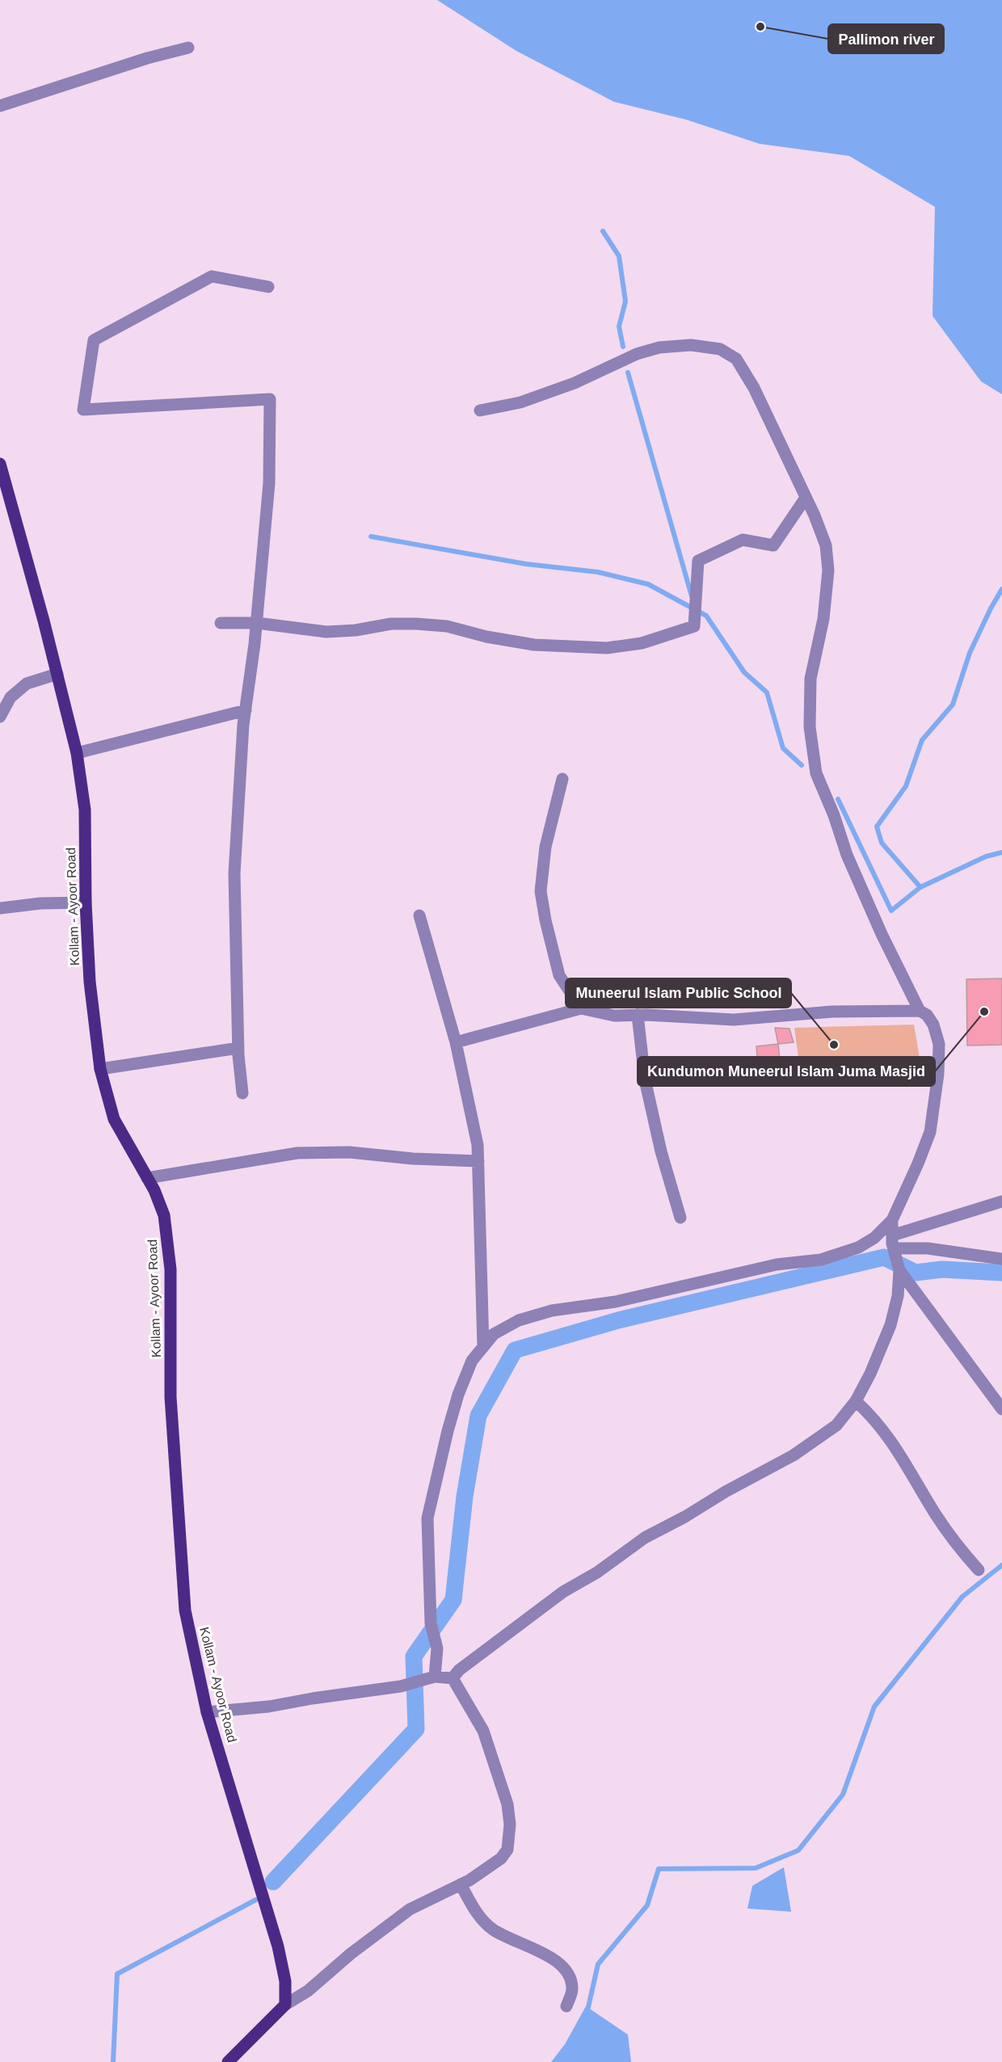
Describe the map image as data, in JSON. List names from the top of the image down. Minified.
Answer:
{"streets":{"main road":["Kollam - Ayoor Road"]},"places":["Pallimon river","Kundumon Muneerul Islam Juma Masjid","Muneerul Islam Public School"]}
